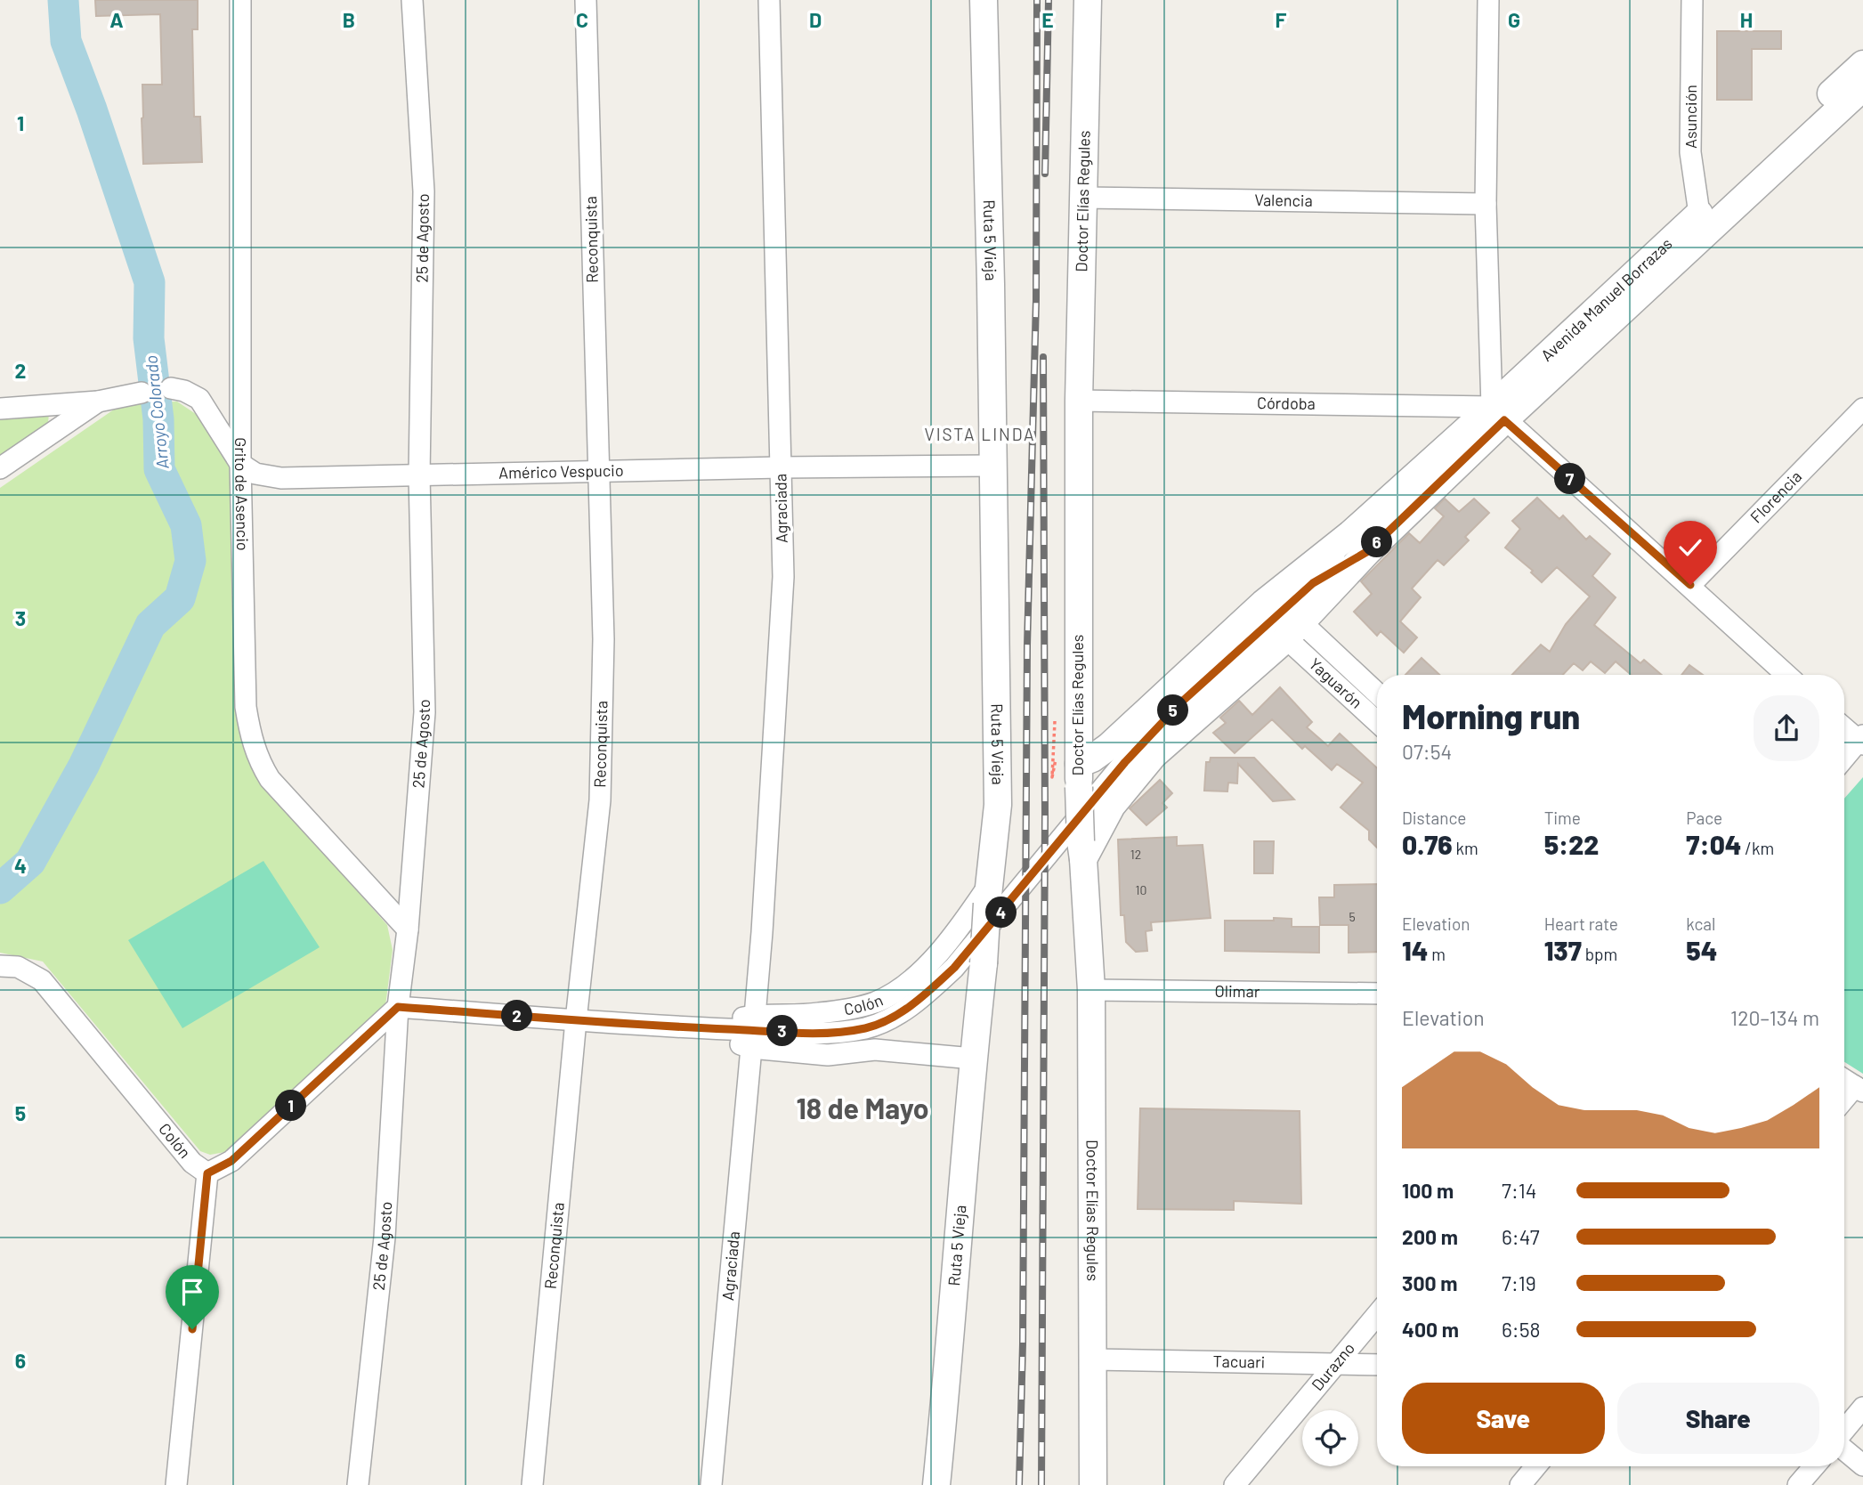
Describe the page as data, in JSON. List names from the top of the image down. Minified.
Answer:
{"streets":{"street":["Asunción","Doctor Elías Regules","Valencia","25 de Agosto","Reconquista","Ruta 5 Vieja","Avenida Manuel Borrazas","Córdoba","Américo Vespucio","Grito de Asencio","Florencia","Agraciada","Yaguarón","Olimar","Colón","Tacuari","Durazno"]},"crossings":[["Asunción","Avenida Manuel Borrazas"],["Doctor Elías Regules","Valencia"],["Doctor Elías Regules","Avenida Manuel Borrazas"],["Doctor Elías Regules","Córdoba"],["Doctor Elías Regules","Olimar"],["Doctor Elías Regules","Tacuari"],["25 de Agosto","Américo Vespucio"],["25 de Agosto","Grito de Asencio"],["25 de Agosto","Colón"],["Reconquista","Américo Vespucio"],["Reconquista","Colón"],["Ruta 5 Vieja","Américo Vespucio"],["Ruta 5 Vieja","Colón"],["Avenida Manuel Borrazas","Córdoba"],["Avenida Manuel Borrazas","Yaguarón"],["Avenida Manuel Borrazas","Colón"],["Américo Vespucio","Grito de Asencio"],["Américo Vespucio","Agraciada"],["Agraciada","Colón"],["Tacuari","Durazno"]],"districts":["VISTA LINDA","18 de Mayo"],"water":["Arroyo Colorado"],"house_numbers":["12","10","5"],"page":{"pins":["7","6","5","4","2","3","1"],"heading":["Morning run","07:54"],"stats":[["Distance","0.76 km"],["Time","5:22"],["Pace","7:04 /km"],["Elevation","14 m"],["Heart rate","137 bpm"],["kcal","54"]],"chart":["Elevation","120–134 m"],"list":[{"name":"100 m","note":"7:14"},{"name":"200 m","note":"6:47"},{"name":"300 m","note":"7:19"},{"name":"400 m","note":"6:58"}],"buttons":["Save","Share"]},"grid":{"columns":["A","B","C","D","E","F","G","H"],"rows":["1","2","3","4","5","6"]}}
